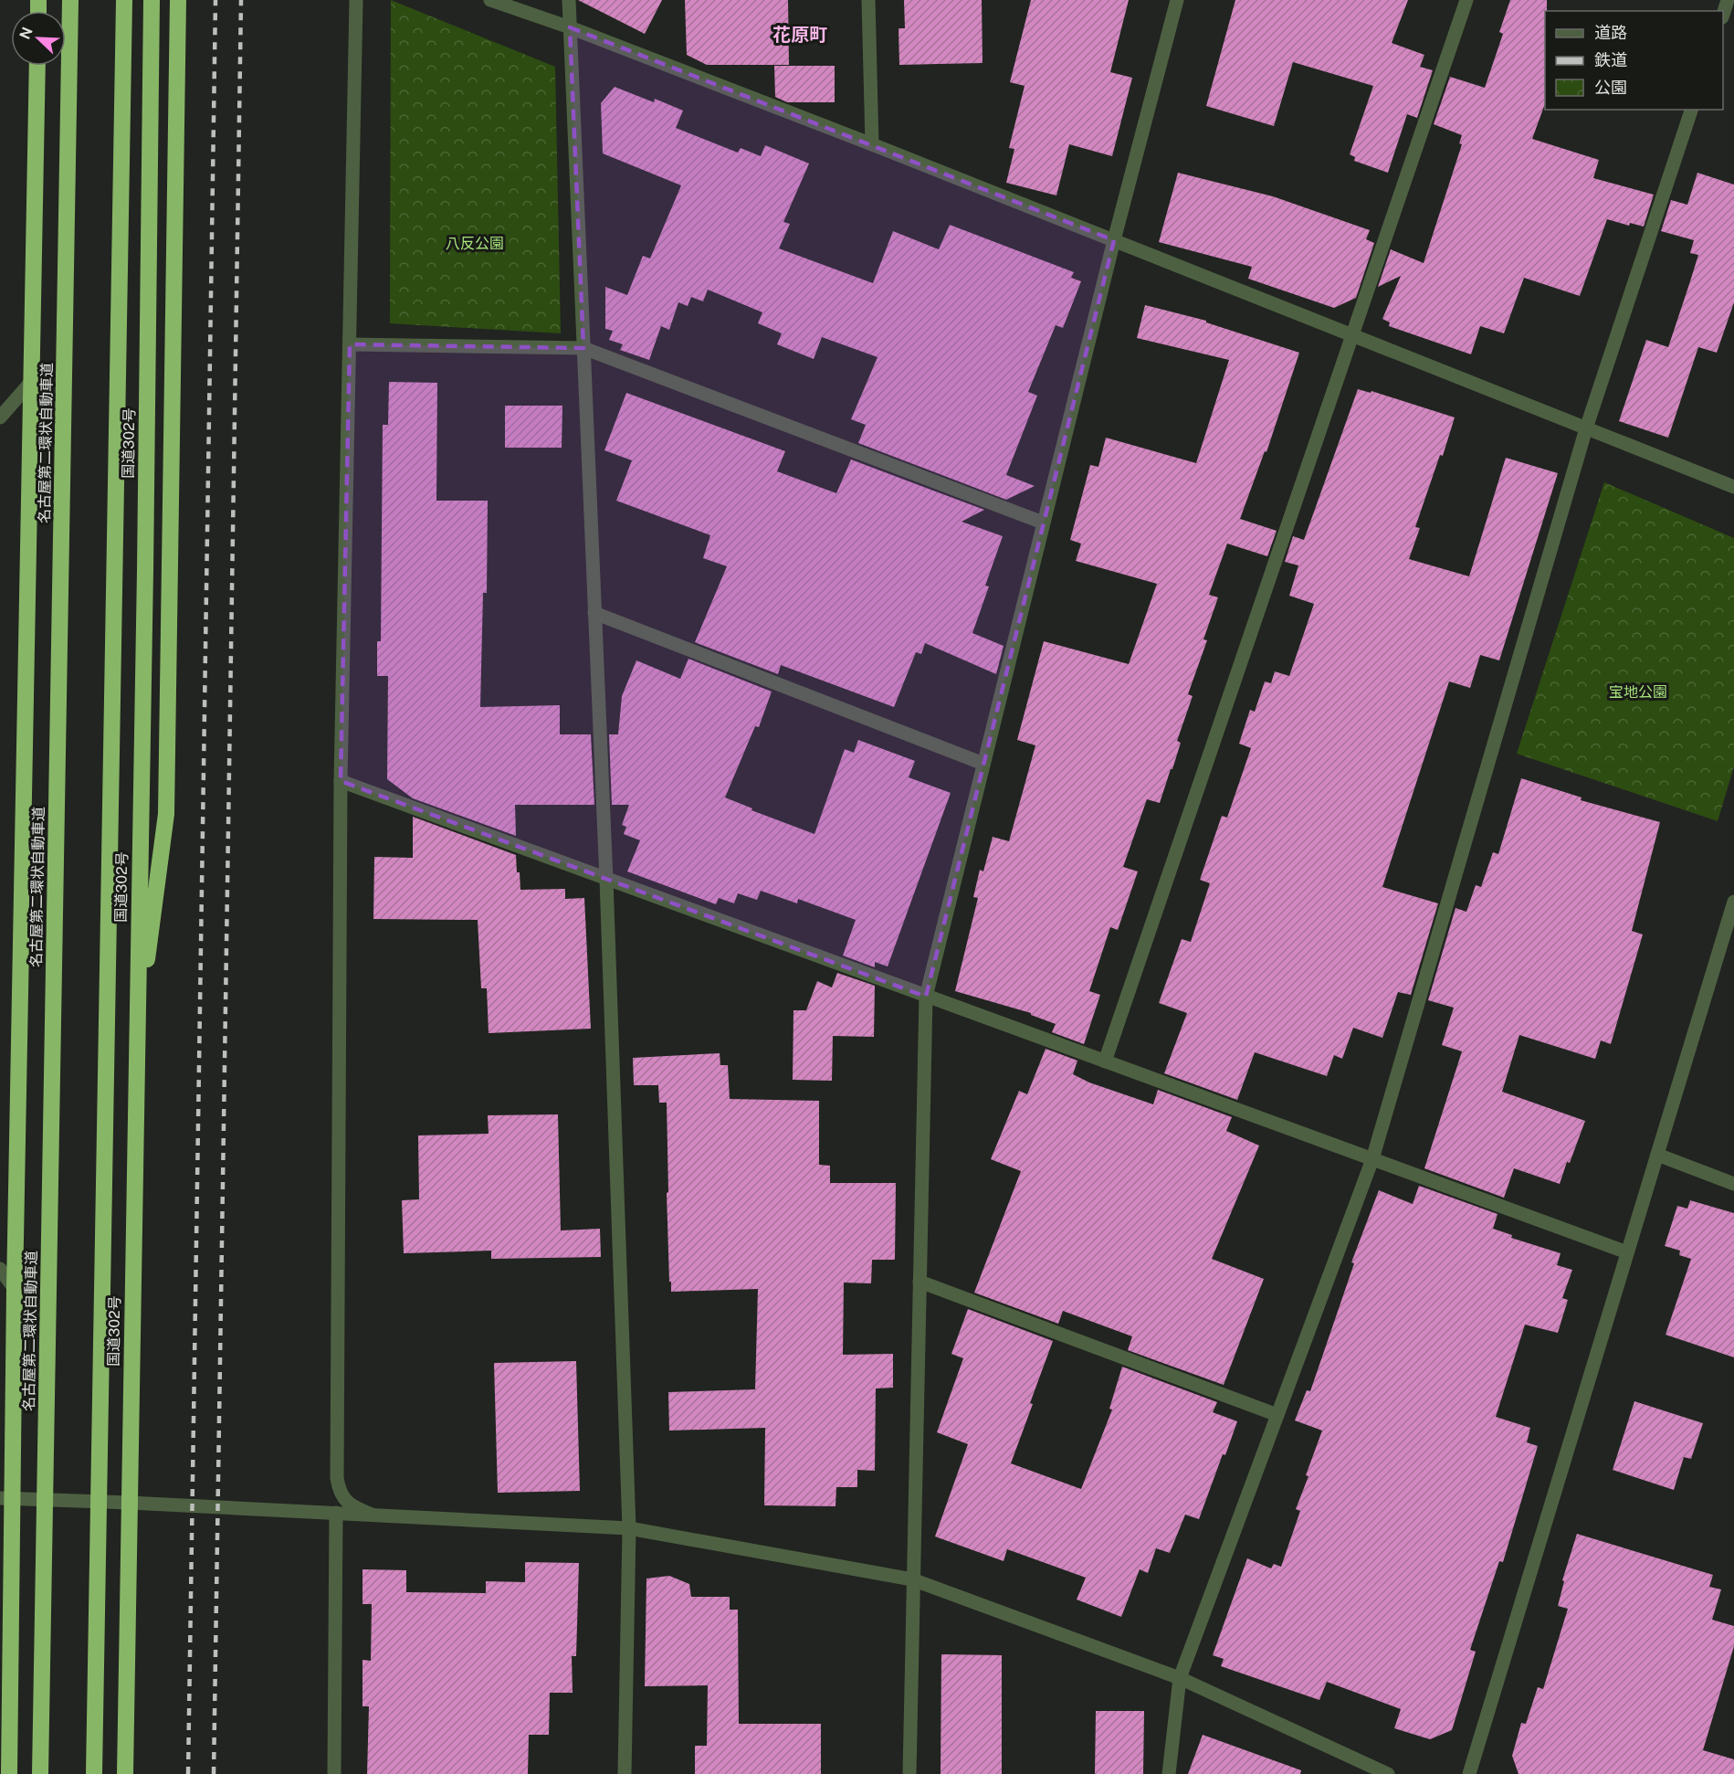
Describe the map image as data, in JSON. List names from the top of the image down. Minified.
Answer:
{"streets":{"highway":["名古屋第二環状自動車道","国道302号"]},"districts":["花原町"],"parks":["八反公園","宝地公園"],"legend":["道路","鉄道","公園"],"north":"top left"}
